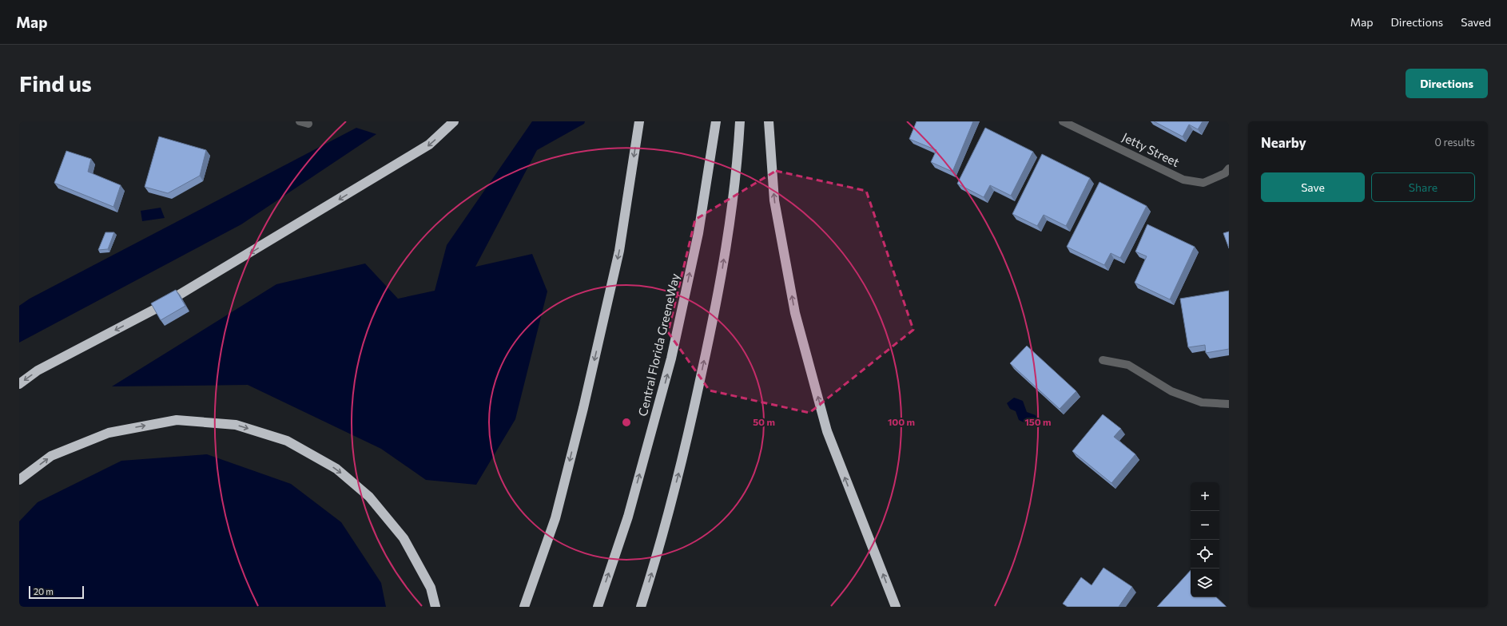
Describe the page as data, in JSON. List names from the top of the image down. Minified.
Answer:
{"streets":{"highway":["Central Florida GreeneWay"],"street":["Jetty Street"]},"scale_bar":"20 m","page":{"header":"Map","nav":["Map","Directions","Saved"],"buttons":["Directions",["Save","Share"]],"title":"Find us","heading":["Nearby","0 results"],"map_buttons":["+","−"],"scale":"20 m"},"rings":["50 m","100 m","150 m"]}
